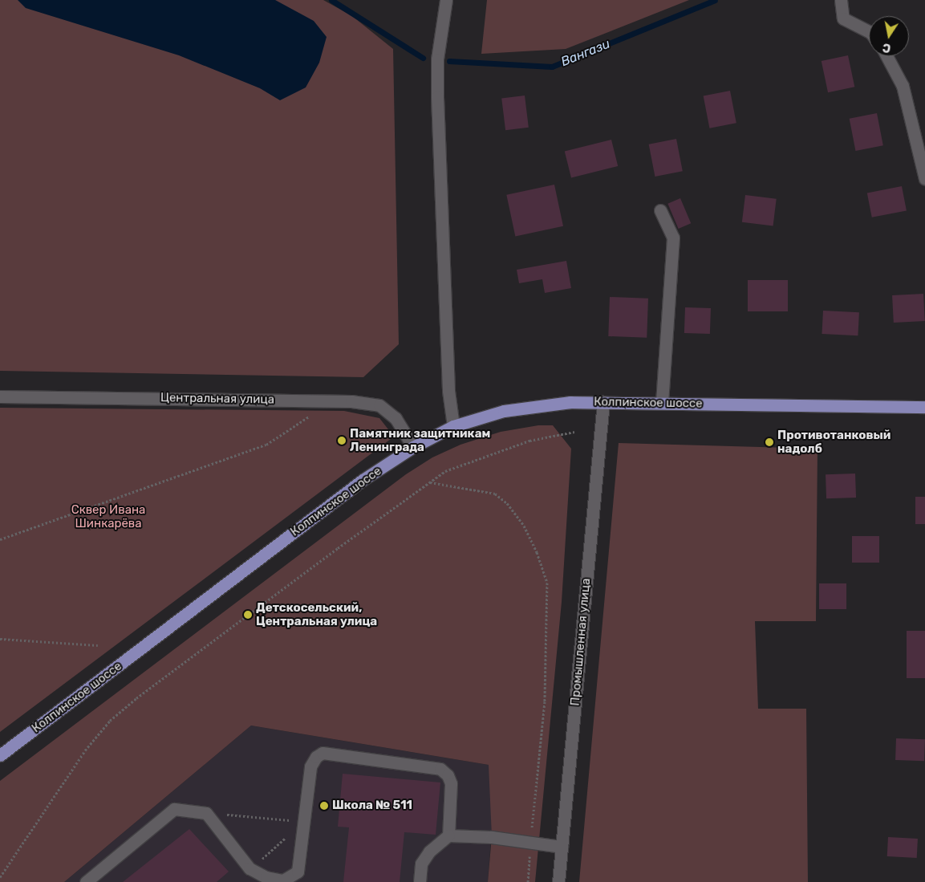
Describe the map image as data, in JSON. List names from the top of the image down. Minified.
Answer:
{"streets":{"main road":["Колпинское шоссе"],"street":["Центральная улица","Промышленная улица"]},"crossings":[["Центральная улица","Колпинское шоссе"],["Колпинское шоссе","Промышленная улица"]],"water":["Вангази"],"parks":["Сквер Ивана Шинкарёва"],"places":["Памятник защитникам Ленинграда","Противотанковый надолб","Детскосельский, Центральная улица","Школа № 511"],"north":"bottom"}
